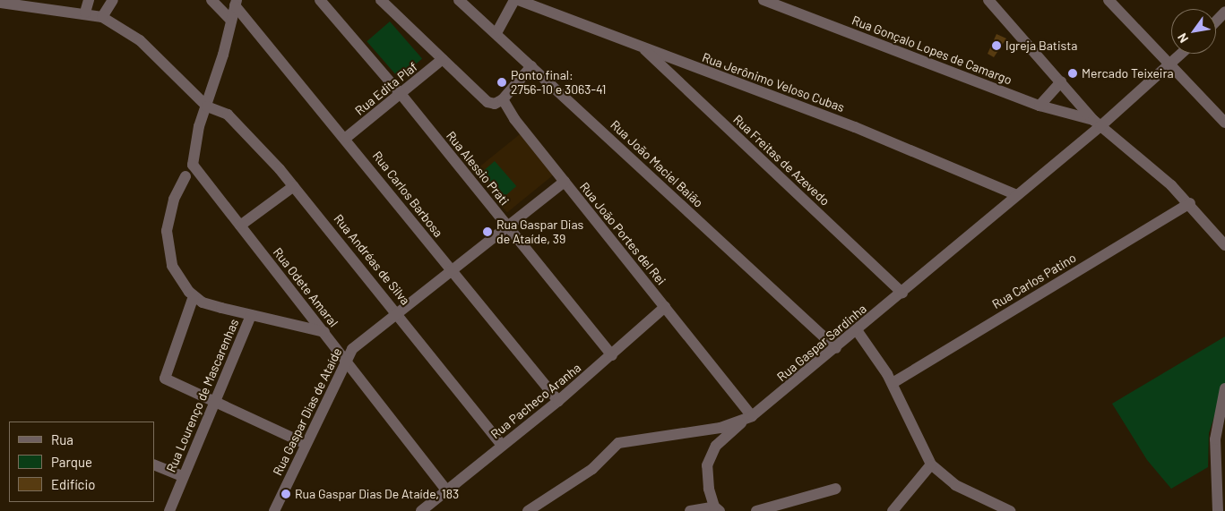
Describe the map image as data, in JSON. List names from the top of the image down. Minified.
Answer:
{"streets":{"street":["Rua Gonçalo Lopes de Camargo","Rua Jerônimo Veloso Cubas","Rua Edita Plaf","Rua Freitas de Azevedo","Rua João Maciel Baião","Rua Alessio Prati","Rua Carlos Barbosa","Rua João Portes del Rei","Rua Andréas de Silva","Rua Carlos Patino","Rua Odete Amaral","Rua Gaspar Sardinha","Rua Lourenço de Mascarenhas","Rua Pacheco Aranha","Rua Gaspar Dias de Ataíde"]},"crossings":[["Rua Gonçalo Lopes de Camargo","Rua Gaspar Sardinha"],["Rua Jerônimo Veloso Cubas","Rua Freitas de Azevedo"],["Rua Jerônimo Veloso Cubas","Rua Gaspar Sardinha"],["Rua Edita Plaf","Rua Alessio Prati"],["Rua Edita Plaf","Rua Carlos Barbosa"],["Rua Freitas de Azevedo","Rua Gaspar Sardinha"],["Rua João Maciel Baião","Rua Gaspar Sardinha"],["Rua Alessio Prati","Rua Pacheco Aranha"],["Rua Alessio Prati","Rua Gaspar Dias de Ataíde"],["Rua Carlos Barbosa","Rua Pacheco Aranha"],["Rua Carlos Barbosa","Rua Gaspar Dias de Ataíde"],["Rua João Portes del Rei","Rua Gaspar Sardinha"],["Rua João Portes del Rei","Rua Pacheco Aranha"],["Rua João Portes del Rei","Rua Gaspar Dias de Ataíde"],["Rua Andréas de Silva","Rua Odete Amaral"],["Rua Andréas de Silva","Rua Pacheco Aranha"],["Rua Andréas de Silva","Rua Gaspar Dias de Ataíde"],["Rua Odete Amaral","Rua Pacheco Aranha"],["Rua Odete Amaral","Rua Gaspar Dias de Ataíde"]],"places":["Igreja Batista","Mercado Teixeira","Ponto final: 2756-10 e 3063-41","Rua Gaspar Dias de Ataíde, 39","Rua Gaspar Dias De Ataíde, 183"],"legend":["Rua","Parque","Edifício"],"north":"bottom left"}
